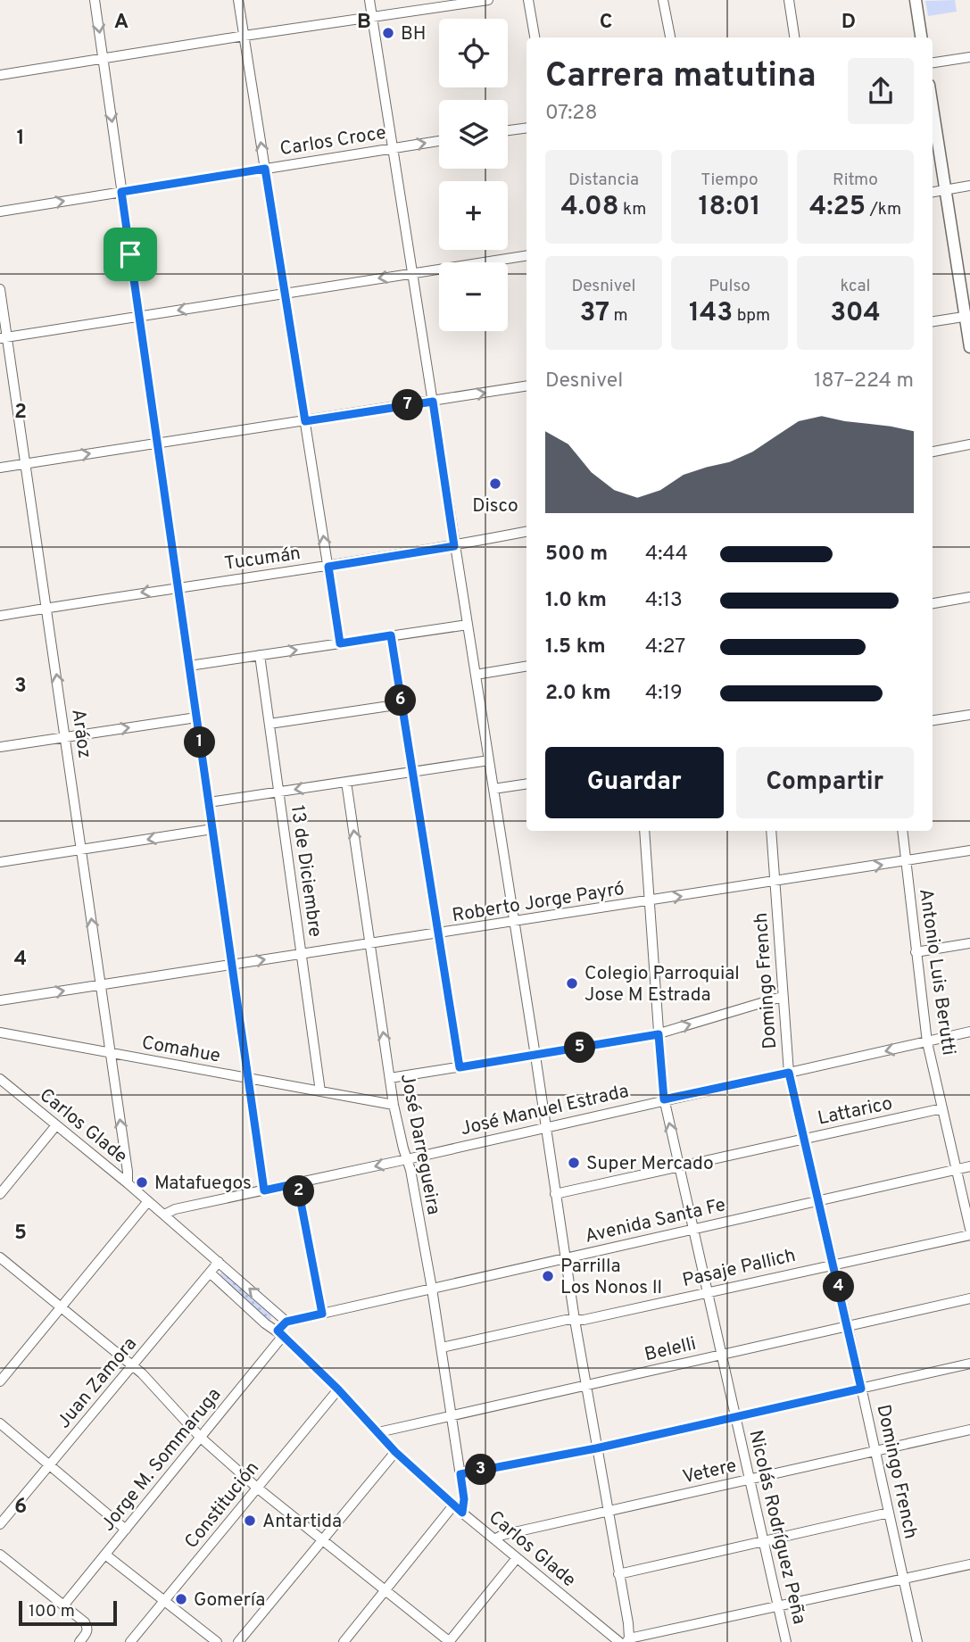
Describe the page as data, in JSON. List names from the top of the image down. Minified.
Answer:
{"streets":{"street":["Carlos Croce","Tucumán","Aráoz","13 de Diciembre","Roberto Jorge Payró","Antonio Luis Berutti","Domingo French","Comahue","José Manuel Estrada","Lattarico","Carlos Glade","José Darregueira","Avenida Santa Fe","Pasaje Pallich","Belelli","Juan Zamora","Jorge M. Sommaruga","Vetere","Constitución","Nicolás Rodríguez Peña"]},"crossings":[["Tucumán","Aráoz"],["Aráoz","Roberto Jorge Payró"],["Aráoz","Comahue"],["Aráoz","Carlos Glade"],["13 de Diciembre","Roberto Jorge Payró"],["13 de Diciembre","Comahue"],["Roberto Jorge Payró","Antonio Luis Berutti"],["Roberto Jorge Payró","Domingo French"],["Roberto Jorge Payró","José Darregueira"],["Roberto Jorge Payró","Nicolás Rodríguez Peña"],["Antonio Luis Berutti","José Manuel Estrada"],["Antonio Luis Berutti","Lattarico"],["Antonio Luis Berutti","Avenida Santa Fe"],["Domingo French","José Manuel Estrada"],["Domingo French","Lattarico"],["Domingo French","Avenida Santa Fe"],["Domingo French","Pasaje Pallich"],["Domingo French","Belelli"],["Domingo French","Vetere"],["Comahue","José Darregueira"],["José Manuel Estrada","Carlos Glade"],["José Manuel Estrada","José Darregueira"],["José Manuel Estrada","Nicolás Rodríguez Peña"],["Lattarico","Nicolás Rodríguez Peña"],["Carlos Glade","José Darregueira"],["Carlos Glade","Avenida Santa Fe"],["Carlos Glade","Belelli"],["Carlos Glade","Juan Zamora"],["Carlos Glade","Jorge M. Sommaruga"],["Carlos Glade","Vetere"],["Carlos Glade","Constitución"],["José Darregueira","Avenida Santa Fe"],["José Darregueira","Pasaje Pallich"],["José Darregueira","Belelli"],["Avenida Santa Fe","Nicolás Rodríguez Peña"],["Pasaje Pallich","Nicolás Rodríguez Peña"],["Belelli","Nicolás Rodríguez Peña"],["Vetere","Nicolás Rodríguez Peña"]],"one_way":["Carlos Croce","Aráoz","Roberto Jorge Payró"],"places":["BH","Disco","Colegio Parroquial Jose M Estrada","Super Mercado","Matafuegos","Parrilla Los Nonos ll","Antartida","Gomería"],"scale_bar":"100 m","page":{"map_buttons":["+","−"],"heading":["Carrera matutina","07:28"],"stats":[["Distancia","4.08 km"],["Tiempo","18:01"],["Ritmo","4:25 /km"],["Desnivel","37 m"],["Pulso","143 bpm"],["kcal","304"]],"chart":["Desnivel","187–224 m"],"pins":["7","6","1","5","2","4","3"],"list":[{"name":"500 m","note":"4:44"},{"name":"1.0 km","note":"4:13"},{"name":"1.5 km","note":"4:27"},{"name":"2.0 km","note":"4:19"}],"buttons":["Guardar","Compartir"],"scale":"100 m"},"grid":{"columns":["A","B","C","D"],"rows":["1","2","3","4","5","6"]}}
